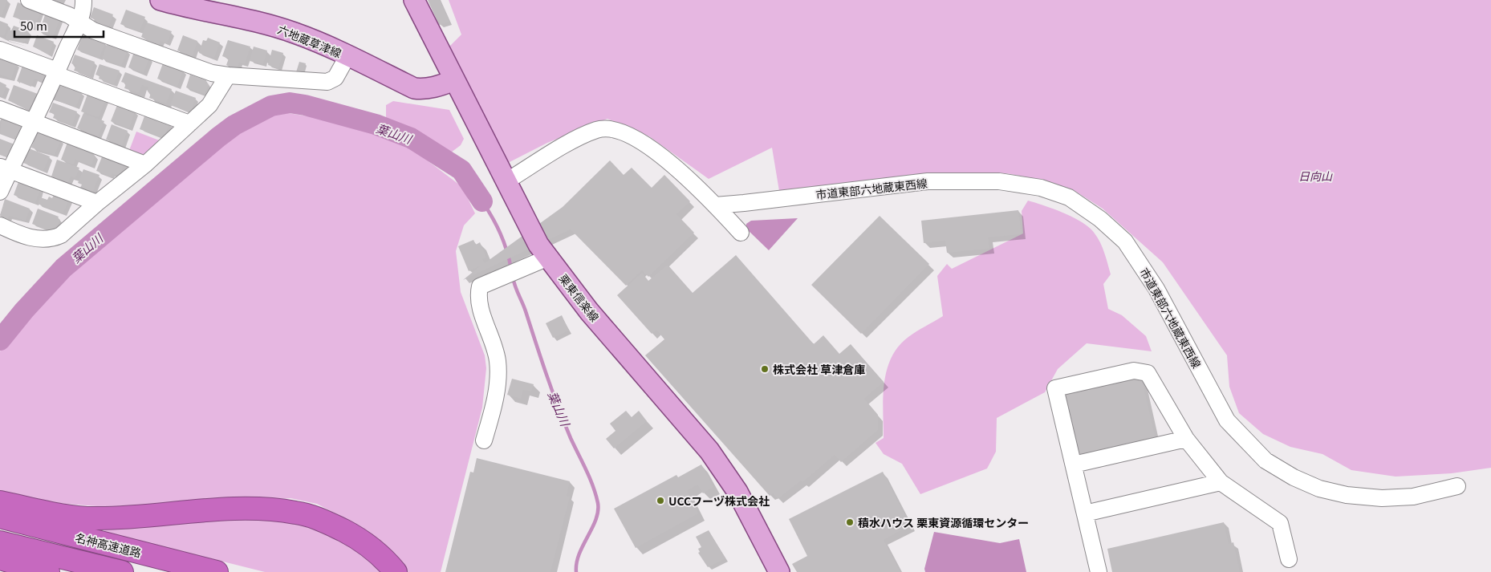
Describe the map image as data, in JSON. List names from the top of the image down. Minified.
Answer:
{"streets":{"highway":["名神高速道路"],"main road":["六地蔵草津線","栗東信楽線"],"street":["市道東部六地蔵東西線"]},"crossings":[["六地蔵草津線","栗東信楽線"]],"water":["葉山川"],"parks":["日向山"],"places":["株式会社 草津倉庫","UCCフーヅ株式会社","積水ハウス 栗東資源循環センター"],"scale_bar":"50 m"}
